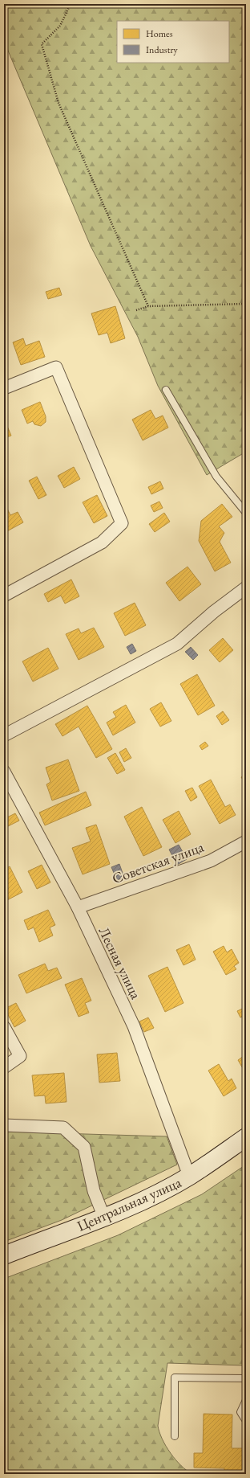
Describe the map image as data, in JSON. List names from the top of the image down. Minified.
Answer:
{"streets":{"main road":["Центральная улица"],"street":["Советская улица","Лесная улица"]},"crossings":[["Советская улица","Лесная улица"],["Лесная улица","Центральная улица"]],"legend":["Homes","Industry"]}
